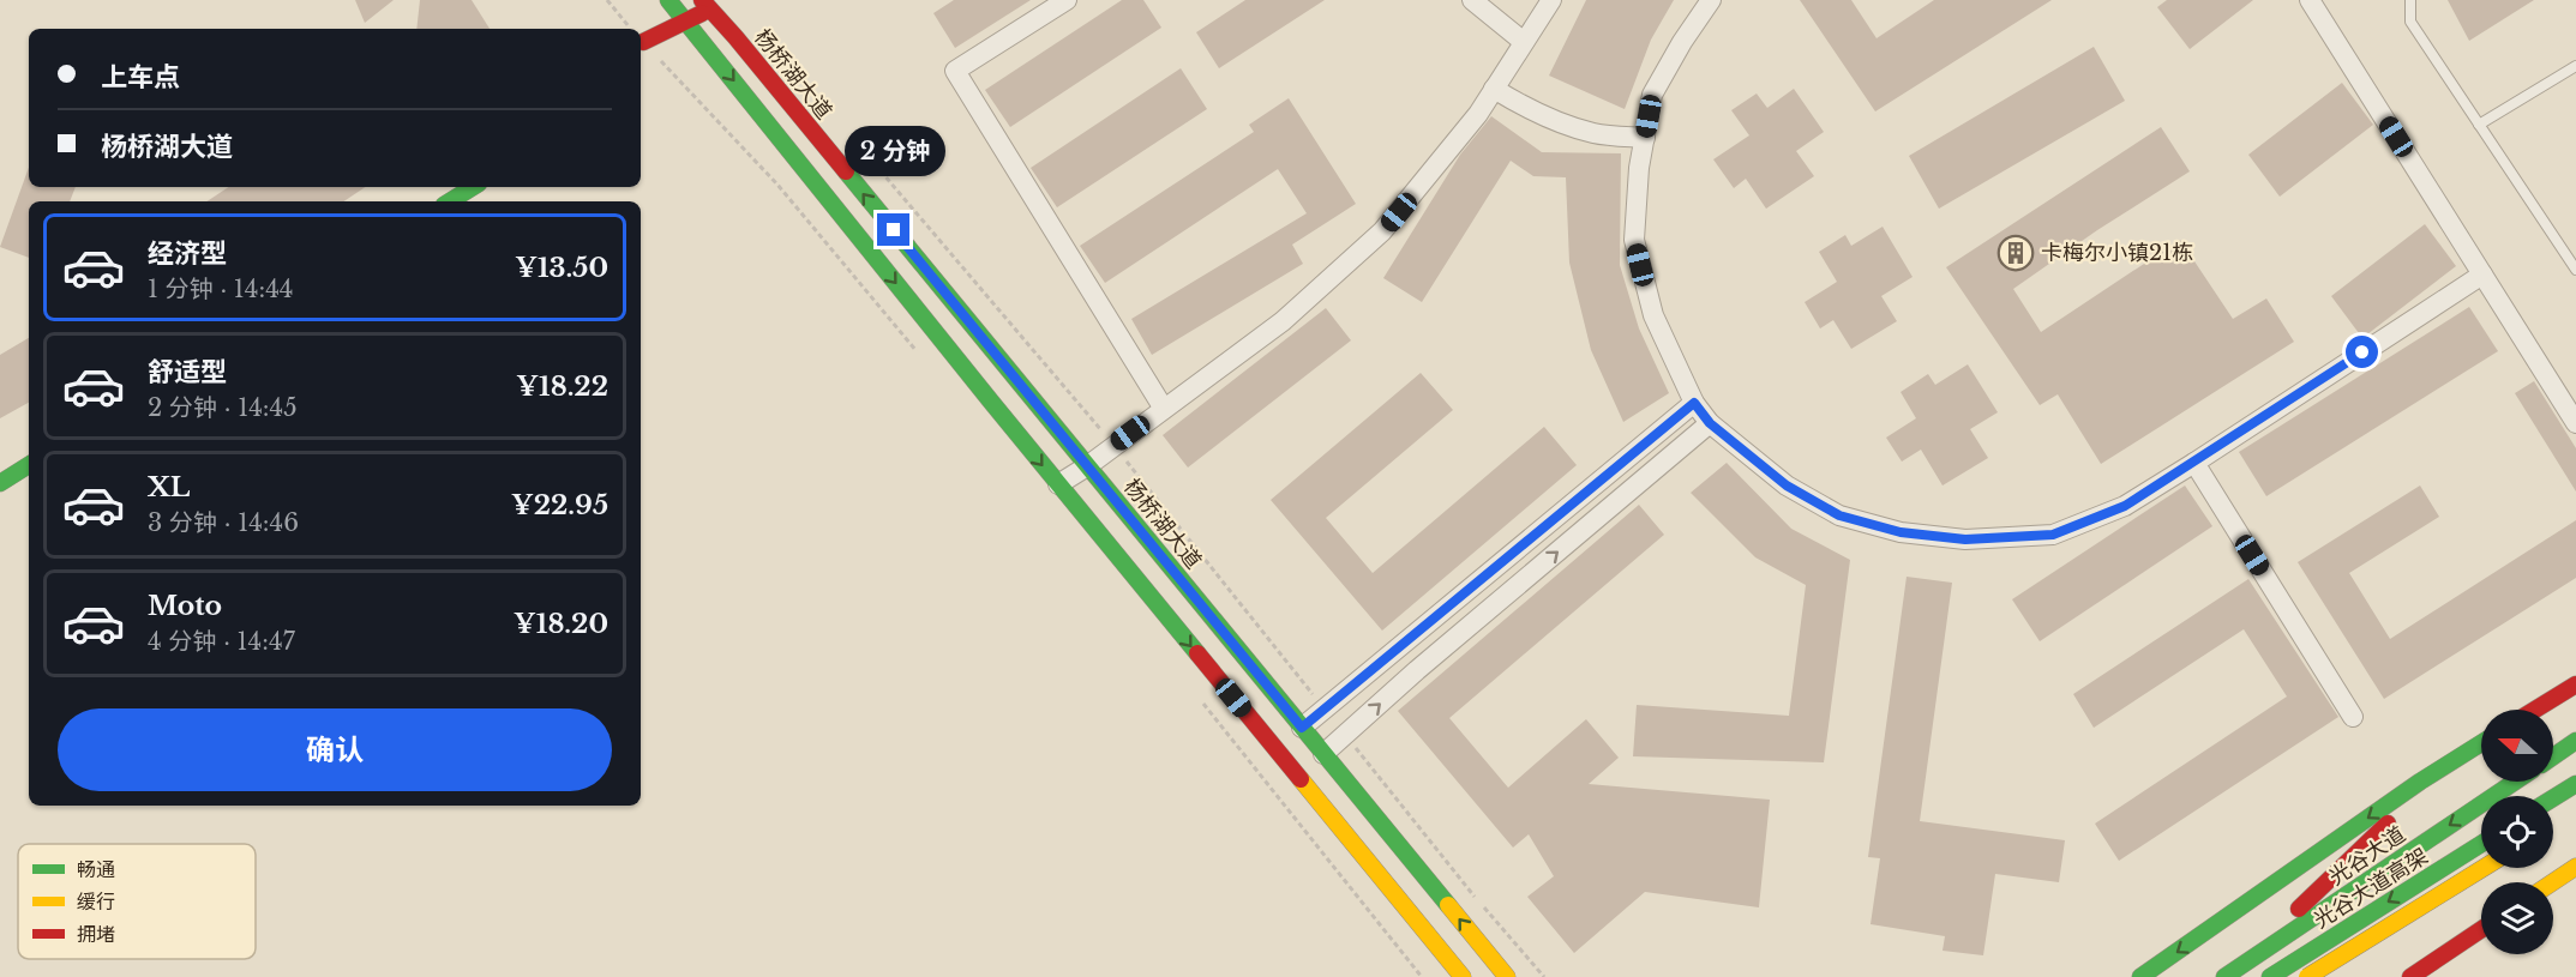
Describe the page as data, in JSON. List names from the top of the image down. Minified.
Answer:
{"streets":{"main road":["杨桥湖大道","光谷大道","光谷大道高架"]},"places":{"building":["卡梅尔小镇21栋"]},"legend":["畅通","缓行","拥堵"],"north":"left","page":{"banner":["上车点","杨桥湖大道"],"bubble":"2 分钟","list":[{"name":"经济型","note":"1 分钟 · 14:44","value":"¥13.50"},{"name":"舒适型","note":"2 分钟 · 14:45","value":"¥18.22"},{"name":"XL","note":"3 分钟 · 14:46","value":"¥22.95"},{"name":"Moto","note":"4 分钟 · 14:47","value":"¥18.20"}],"buttons":"确认"}}
